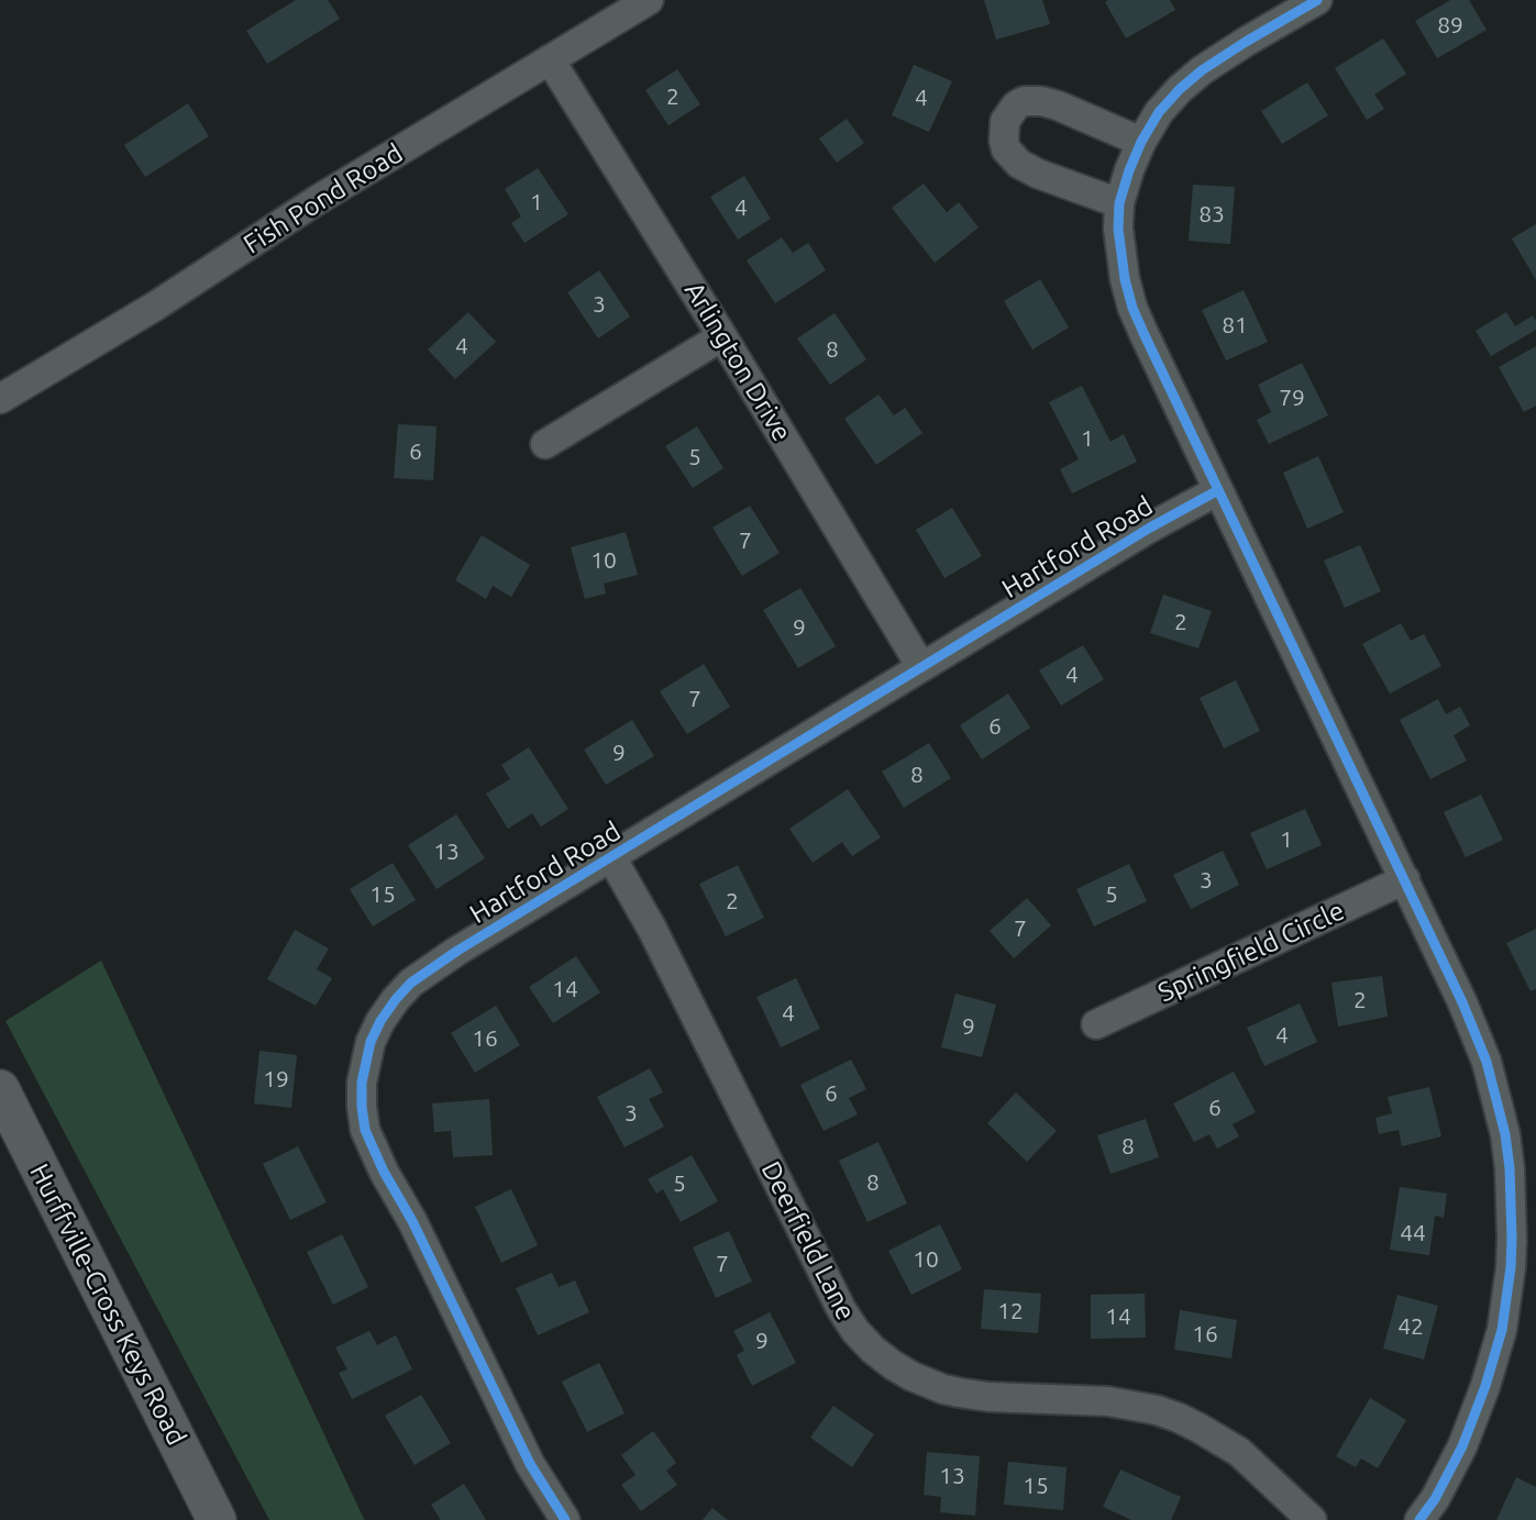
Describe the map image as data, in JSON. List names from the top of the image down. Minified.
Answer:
{"streets":{"main road":["Hurffville-Cross Keys Road"],"street":["Fish Pond Road","Arlington Drive","Hartford Road","Springfield Circle","Deerfield Lane"]},"crossings":[["Fish Pond Road","Arlington Drive"],["Arlington Drive","Hartford Road"],["Hartford Road","Deerfield Lane"]],"house_numbers":["89","2","4","1","4","83","3","81","4","8","79","1","6","5","7","10","2","9","4","7","6","9","8","1","13","3","15","5","2","7","14","2","4","9","4","16","19","6","6","3","8","8","5","44","10","7","12","14","42","16","9","13","15"]}
